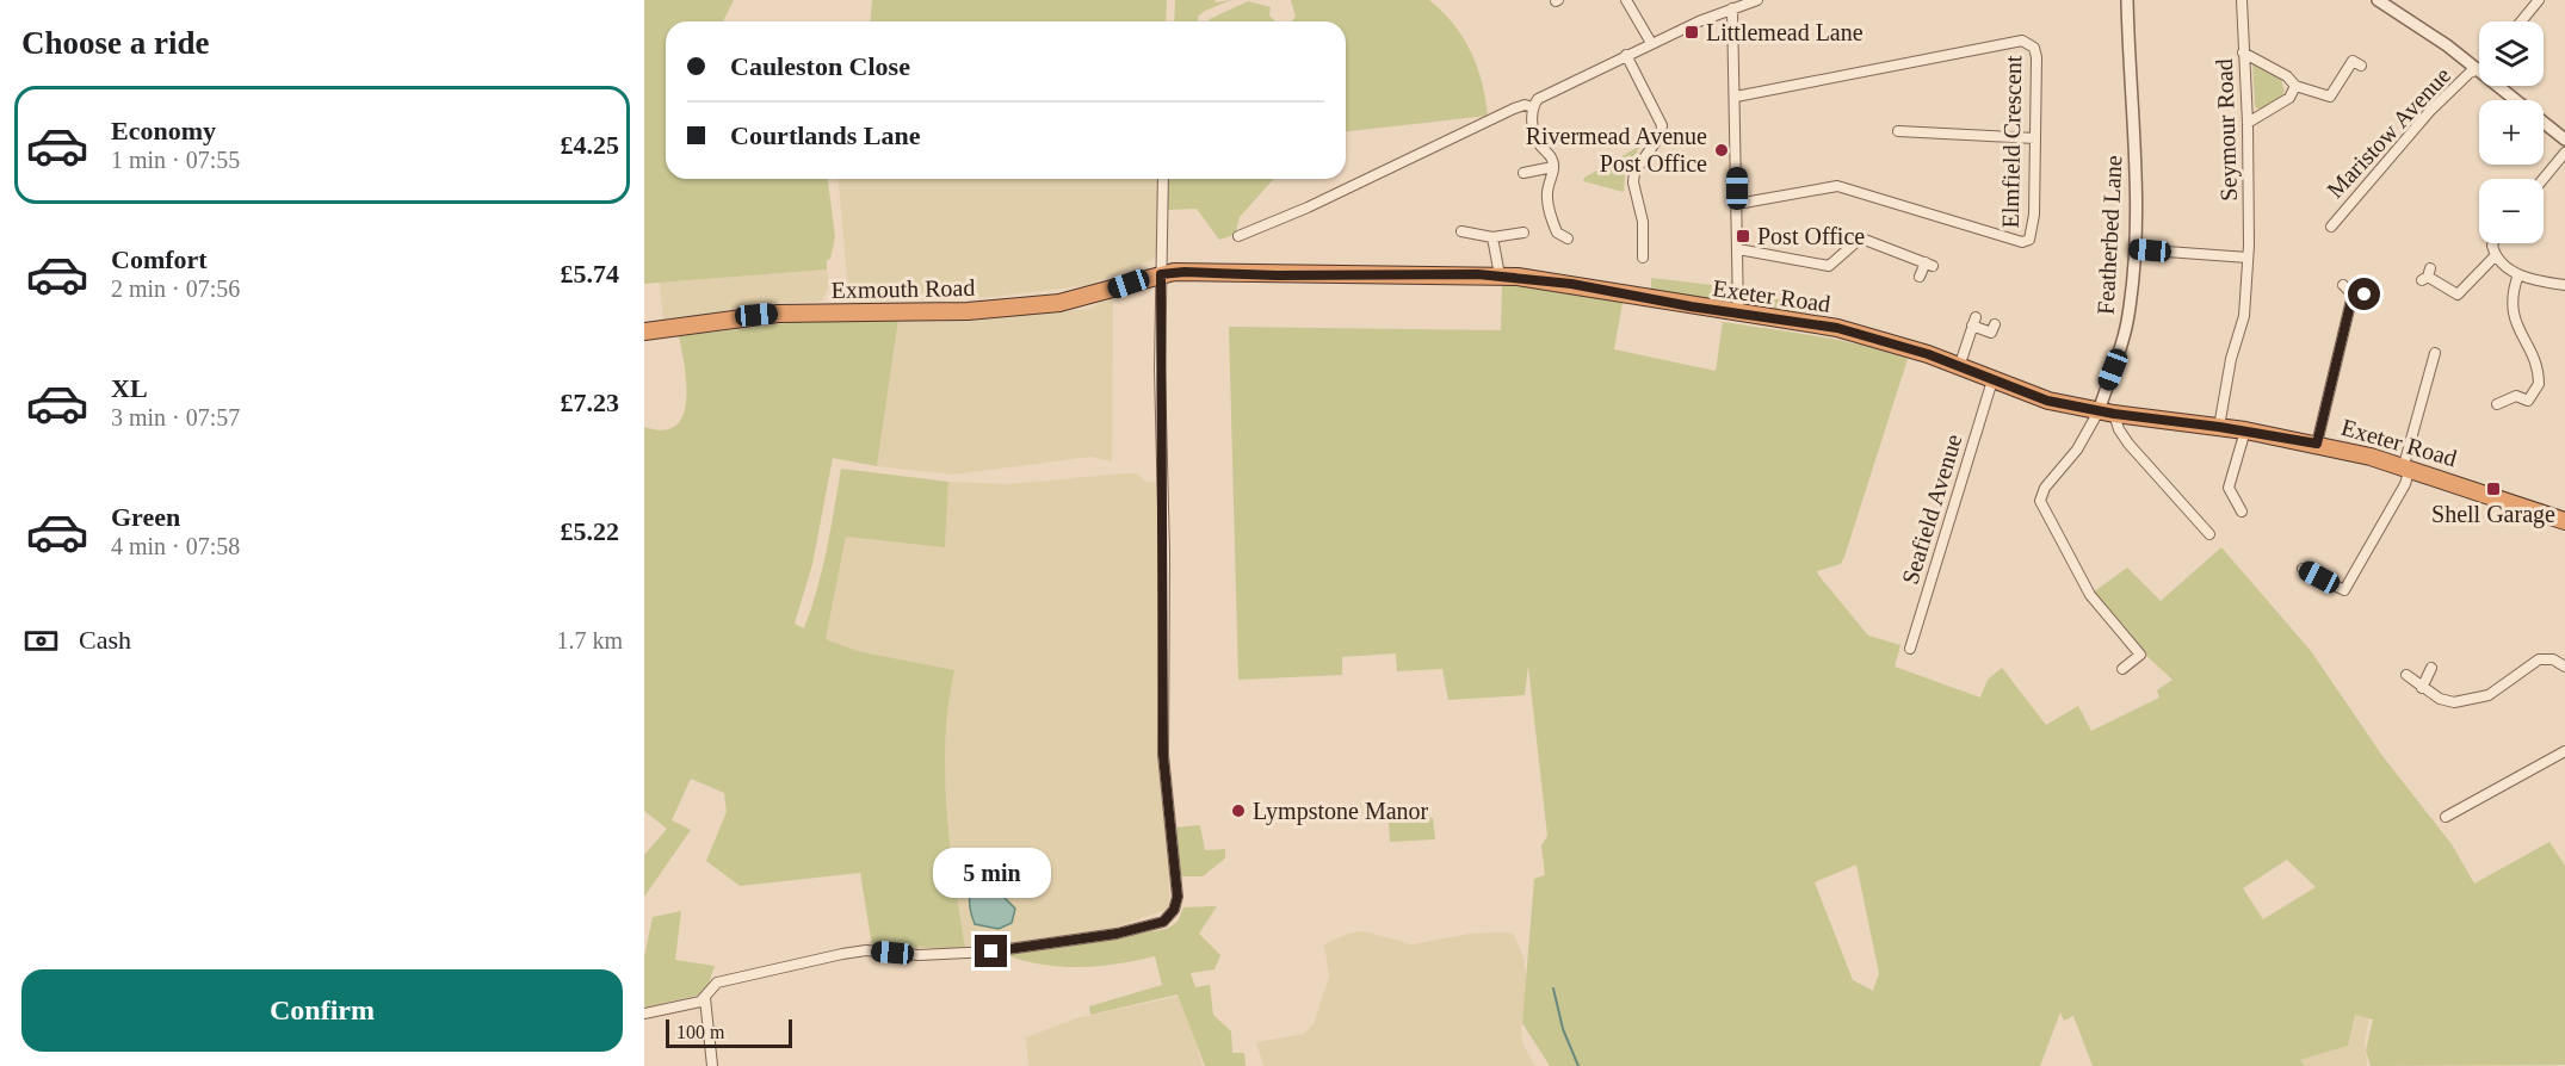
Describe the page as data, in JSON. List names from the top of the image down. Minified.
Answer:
{"streets":{"highway":["Exmouth Road","Exeter Road"],"street":["Seymour Road","Maristow Avenue","Elmfield Crescent","Featherbed Lane","Seafield Avenue"]},"crossings":[["Seymour Road","Exeter Road"],["Featherbed Lane","Exeter Road"],["Exmouth Road","Exeter Road"],["Exeter Road","Seafield Avenue"]],"places":{"transit":["Littlemead Lane","Post Office","Shell Garage"],"other":["Rivermead Avenue Post Office","Lympstone Manor"]},"scale_bar":"100 m","page":{"heading":"Choose a ride","map_buttons":["+","−"],"banner":["Cauleston Close","Courtlands Lane"],"list":[{"name":"Economy","note":"1 min · 07:55","value":"£4.25"},{"name":"Comfort","note":"2 min · 07:56","value":"£5.74"},{"name":"XL","note":"3 min · 07:57","value":"£7.23"},{"name":"Green","note":"4 min · 07:58","value":"£5.22"}],"pay":["Cash","1.7 km"],"bubble":"5 min","buttons":"Confirm","scale":"100 m"}}
